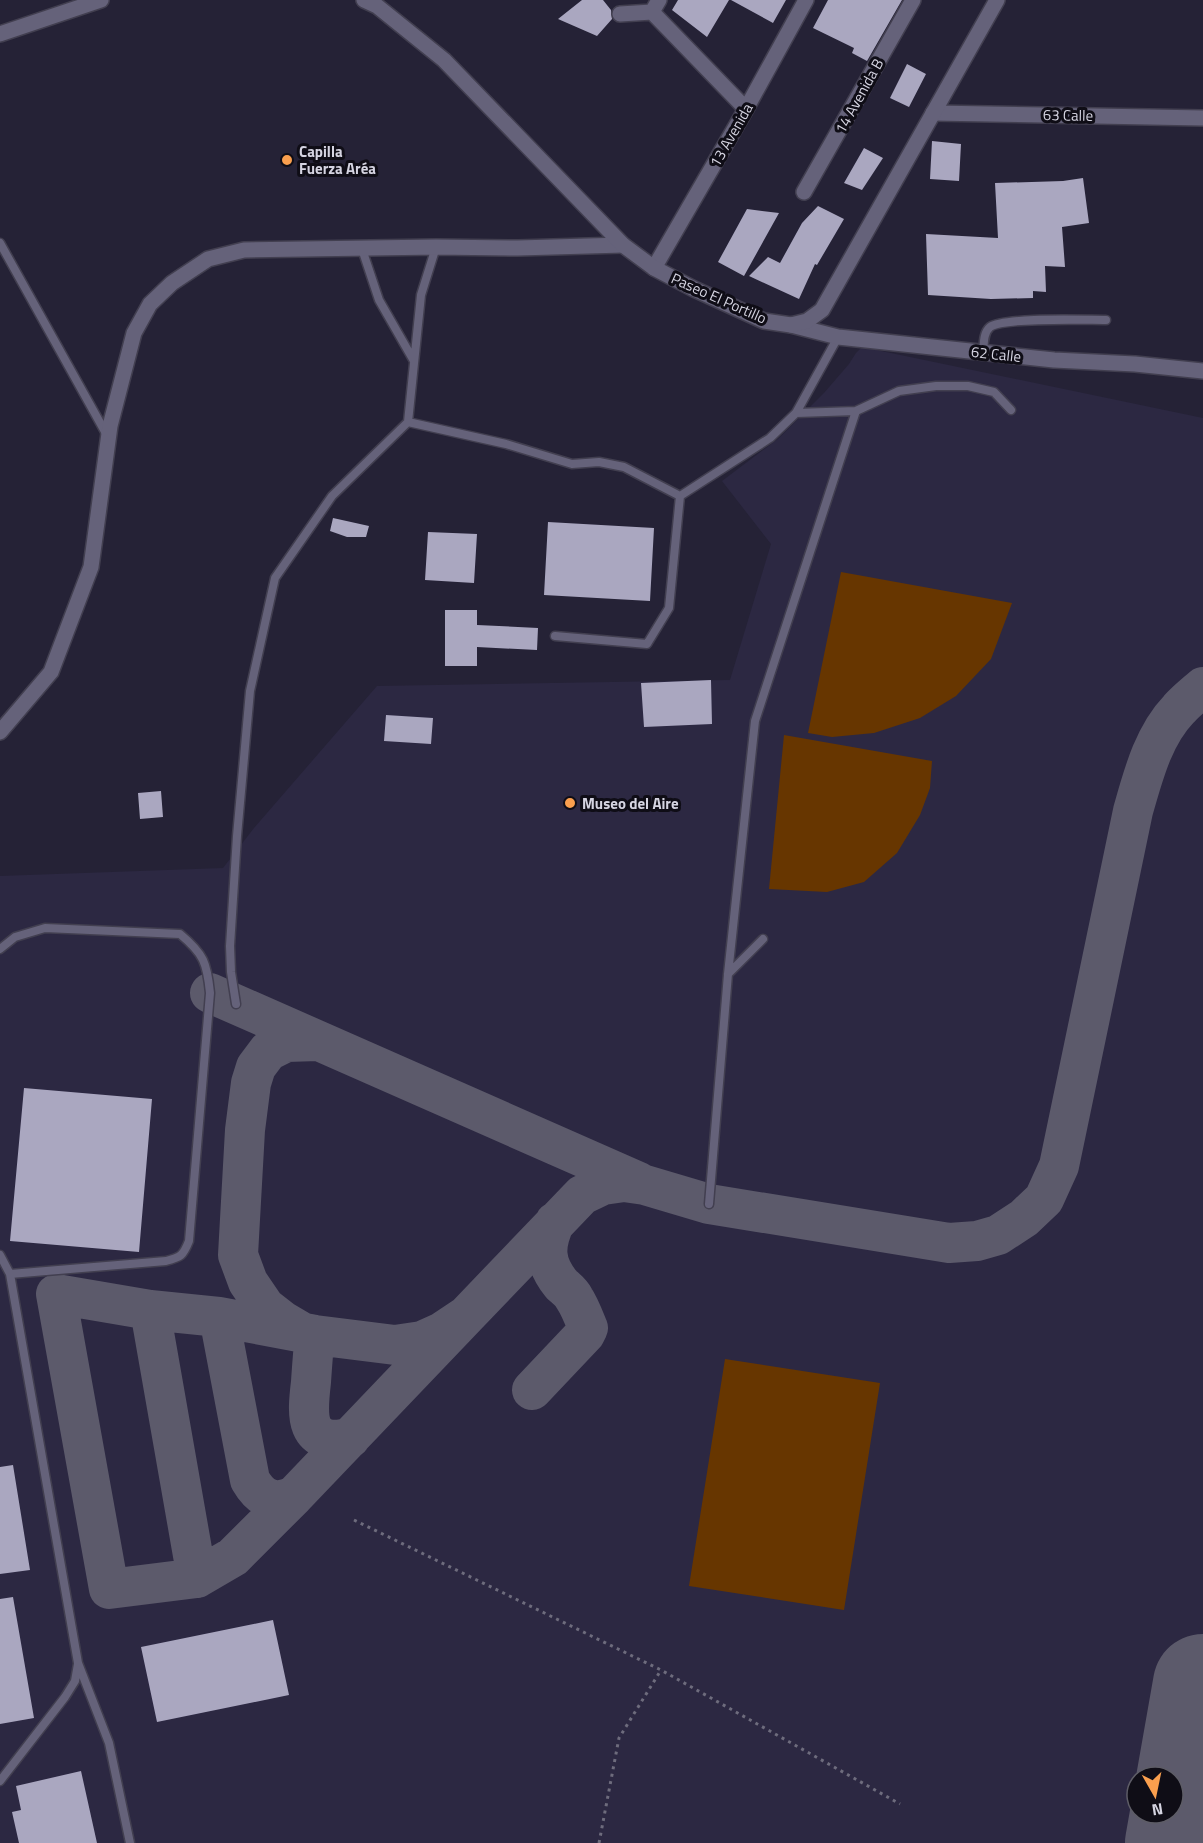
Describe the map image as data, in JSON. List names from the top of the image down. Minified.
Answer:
{"streets":{"street":["14 Avenida B","63 Calle","13 Avenida","Paseo El Portillo","62 Calle"]},"crossings":[["13 Avenida","Paseo El Portillo"],["Paseo El Portillo","62 Calle"]],"places":["Capilla Fuerza Aréa","Museo del Aire"],"north":"bottom"}
